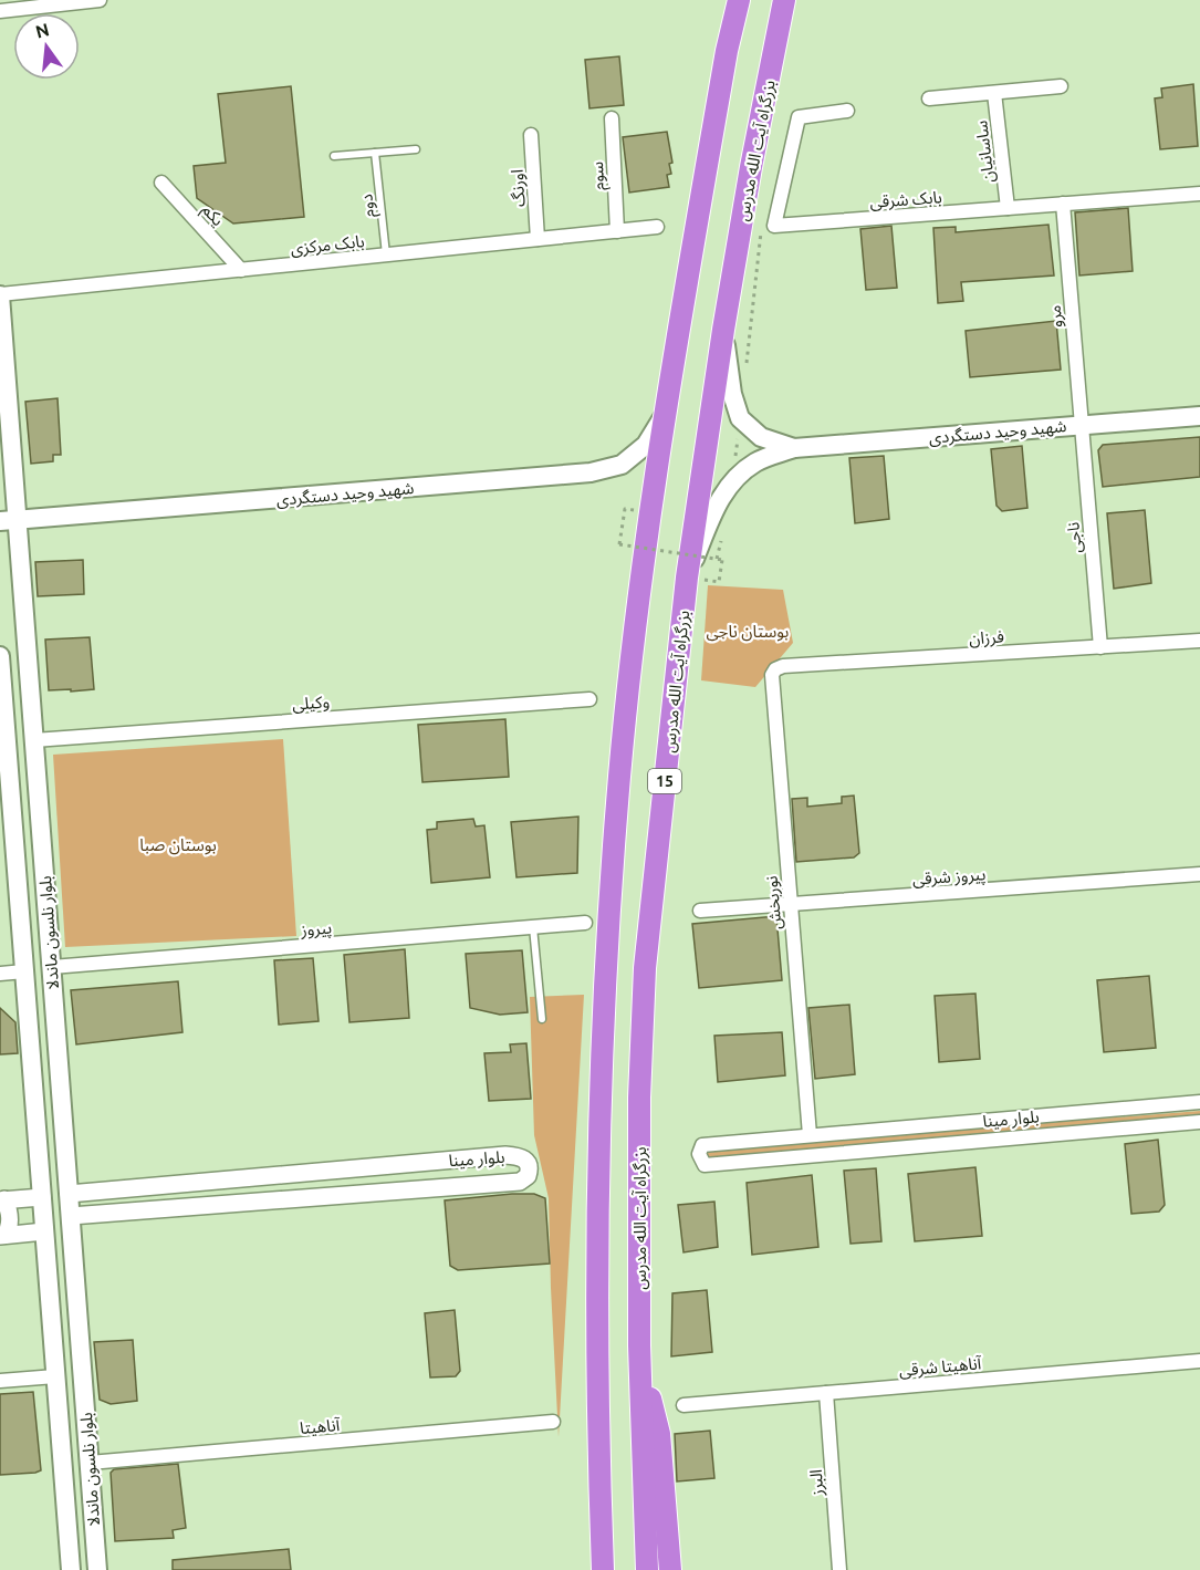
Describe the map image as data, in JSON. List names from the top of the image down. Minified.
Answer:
{"streets":{"highway":["بزرگراه آیت الله مدرس","15"],"main road":["شهید وحید دستگردی","بلوار نلسون ماندلا"],"street":["ساسانیان","سوم","اورنگ","بابک شرقی","یکم","بابک مرکزی","مرو","ناجی","فرزان","وكيلی","پیروز شرقی","نوربخش","پیروز","بلوار مینا","آناهیتا شرقی","آناهیتا","البرز"],"lane":["دوم"]},"crossings":[["بزرگراه آیت الله مدرس","شهید وحید دستگردی"],["ساسانیان","بابک شرقی"],["سوم","بابک مرکزی"],["اورنگ","بابک مرکزی"],["بابک شرقی","مرو"],["دوم","بابک مرکزی"],["یکم","بابک مرکزی"],["بابک مرکزی","بلوار نلسون ماندلا"],["مرو","شهید وحید دستگردی"],["مرو","ناجی"],["شهید وحید دستگردی","ناجی"],["شهید وحید دستگردی","بلوار نلسون ماندلا"],["ناجی","فرزان"],["فرزان","نوربخش"],["وكيلی","بلوار نلسون ماندلا"],["پیروز شرقی","نوربخش"],["نوربخش","بلوار مینا"],["پیروز","بلوار نلسون ماندلا"],["بلوار نلسون ماندلا","بلوار مینا"],["بلوار نلسون ماندلا","آناهیتا"],["آناهیتا شرقی","البرز"]],"parks":["بوستان ناجی","بوستان صبا"],"north":"top"}
